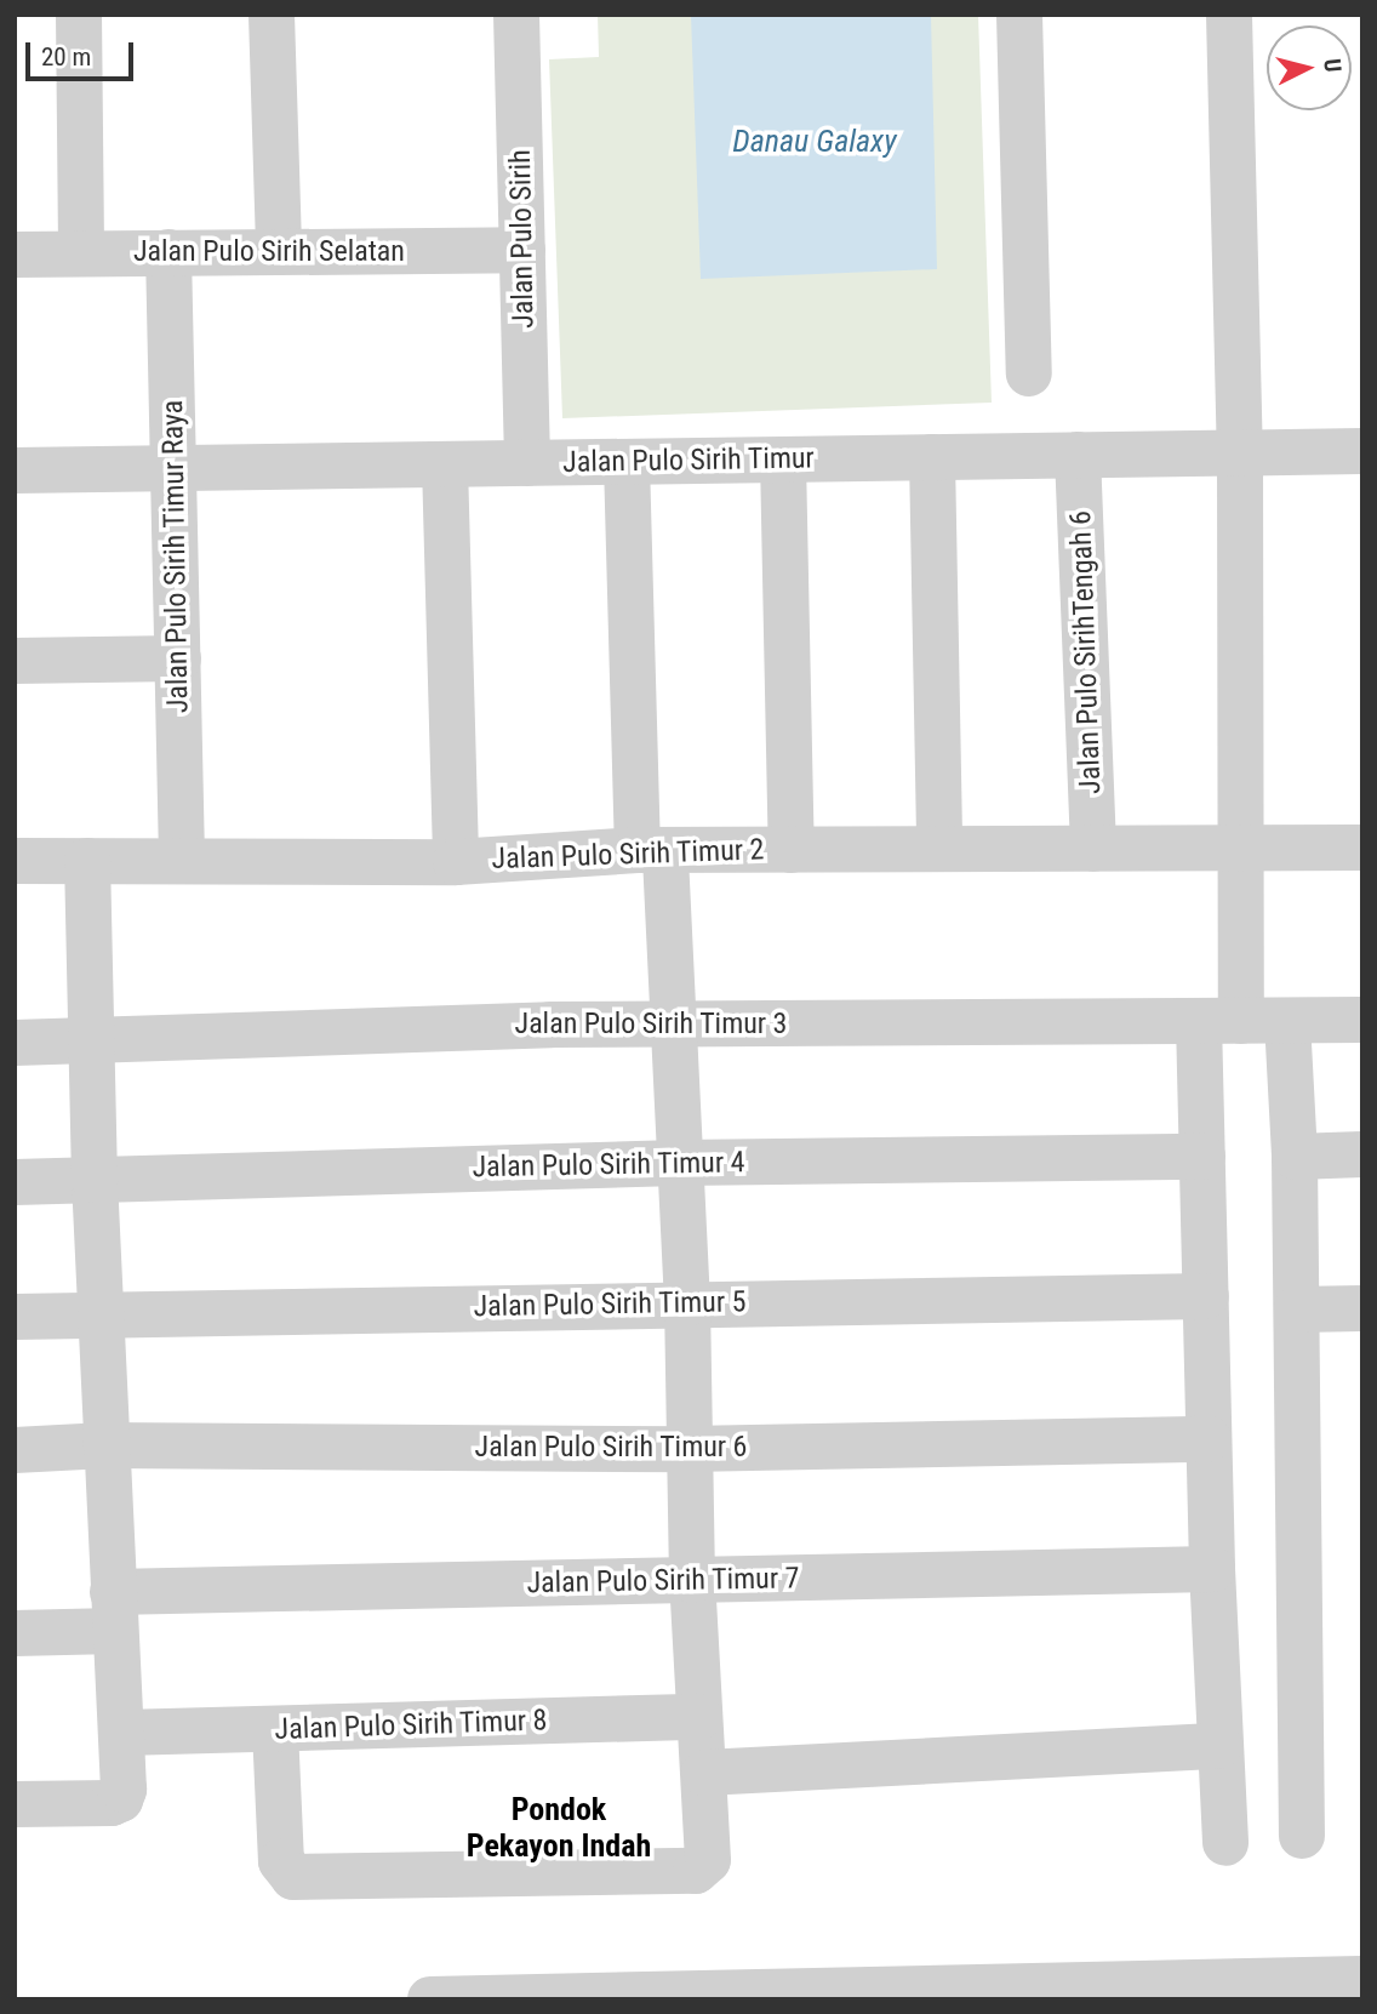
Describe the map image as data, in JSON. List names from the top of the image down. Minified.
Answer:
{"streets":{"street":["Jalan Pulo Sirih","Jalan Pulo Sirih Selatan","Jalan Pulo Sirih Timur","Jalan Pulo Sirih Timur Raya","Jalan Pulo SirihTengah 6","Jalan Pulo Sirih Timur 2","Jalan Pulo Sirih Timur 3","Jalan Pulo Sirih Timur 4","Jalan Pulo Sirih Timur 5","Jalan Pulo Sirih Timur 6","Jalan Pulo Sirih Timur 7","Jalan Pulo Sirih Timur 8"]},"crossings":[["Jalan Pulo Sirih","Jalan Pulo Sirih Selatan"],["Jalan Pulo Sirih","Jalan Pulo Sirih Timur"],["Jalan Pulo Sirih Selatan","Jalan Pulo Sirih Timur Raya"],["Jalan Pulo Sirih Timur","Jalan Pulo Sirih Timur Raya"],["Jalan Pulo Sirih Timur","Jalan Pulo SirihTengah 6"],["Jalan Pulo Sirih Timur Raya","Jalan Pulo Sirih Timur 2"],["Jalan Pulo SirihTengah 6","Jalan Pulo Sirih Timur 2"]],"districts":["Pondok Pekayon Indah"],"water":["Danau Galaxy"],"scale_bar":"20 m","north":"right"}
